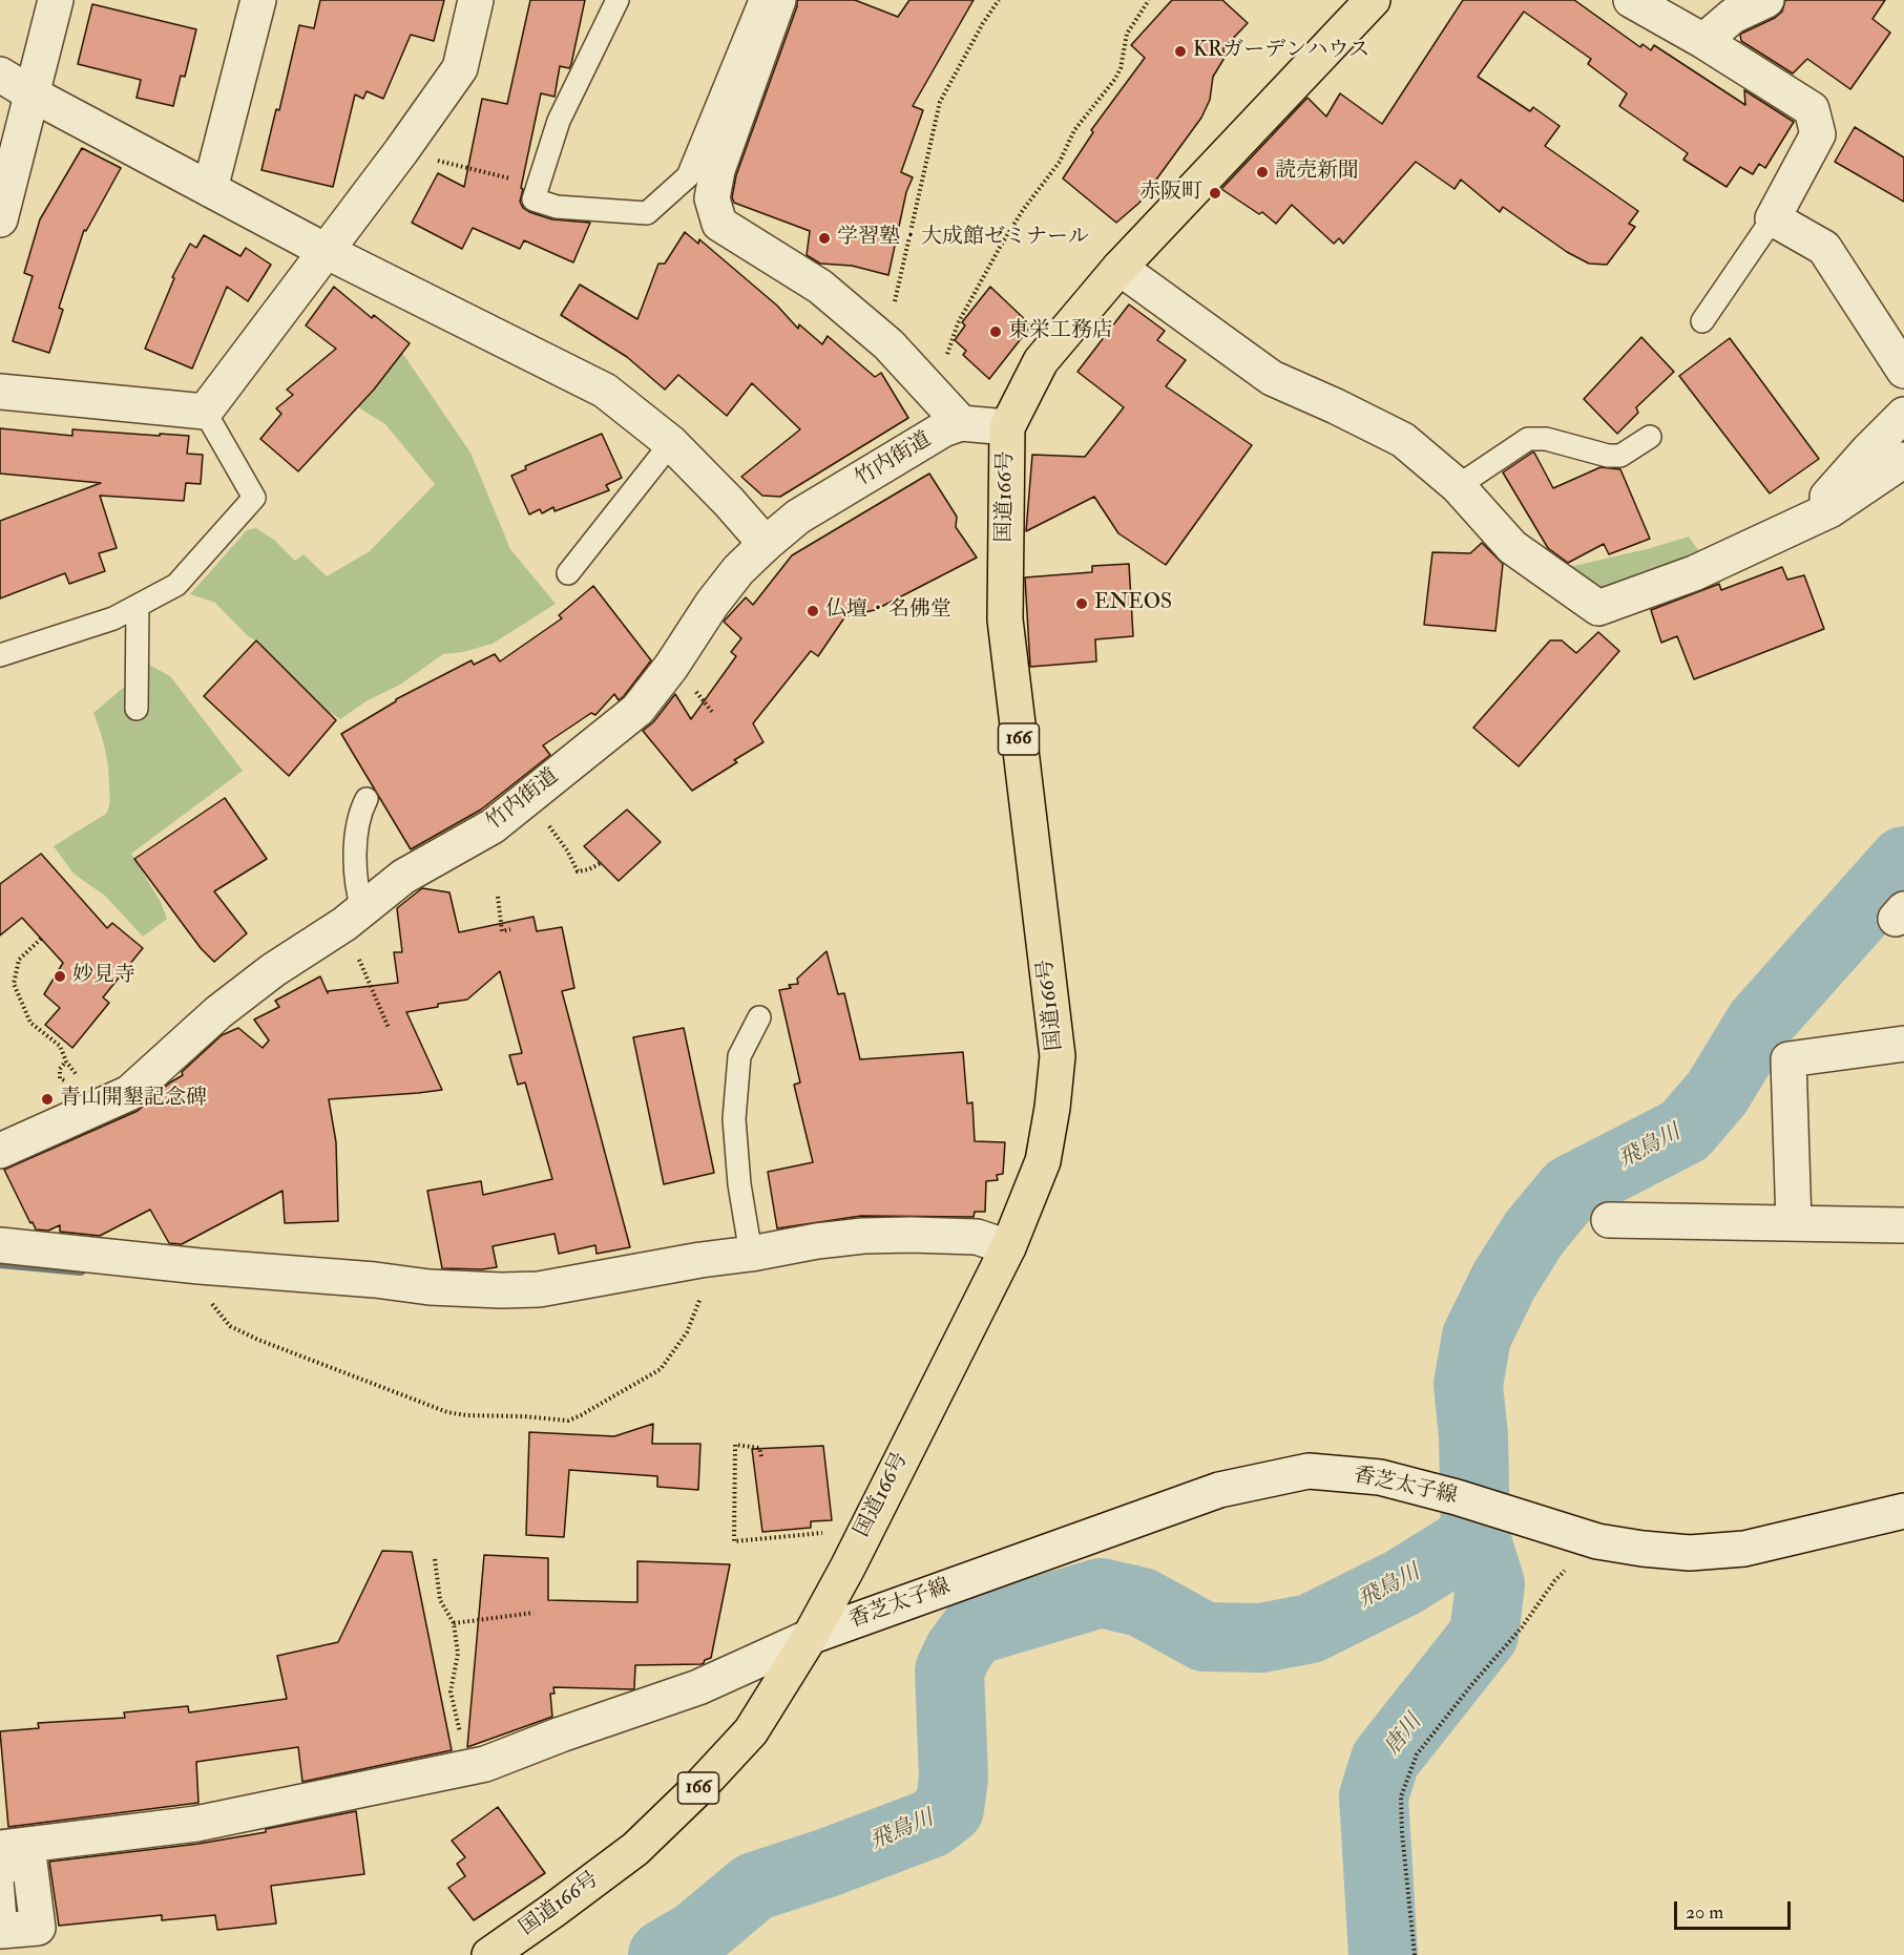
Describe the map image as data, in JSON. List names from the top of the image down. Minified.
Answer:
{"streets":{"highway":["国道166号","166"],"street":["竹内街道","香芝太子線"]},"crossings":[["竹内街道","国道166号"],["国道166号","香芝太子線"]],"water":["飛鳥川","唐川"],"places":["KRガーデンハウス","読売新聞","赤阪町","学習塾・大成館ゼミナール","東栄工務店","ENEOS","仏壇・名佛堂","妙見寺","青山開墾記念碑"],"scale_bar":"20 m"}
